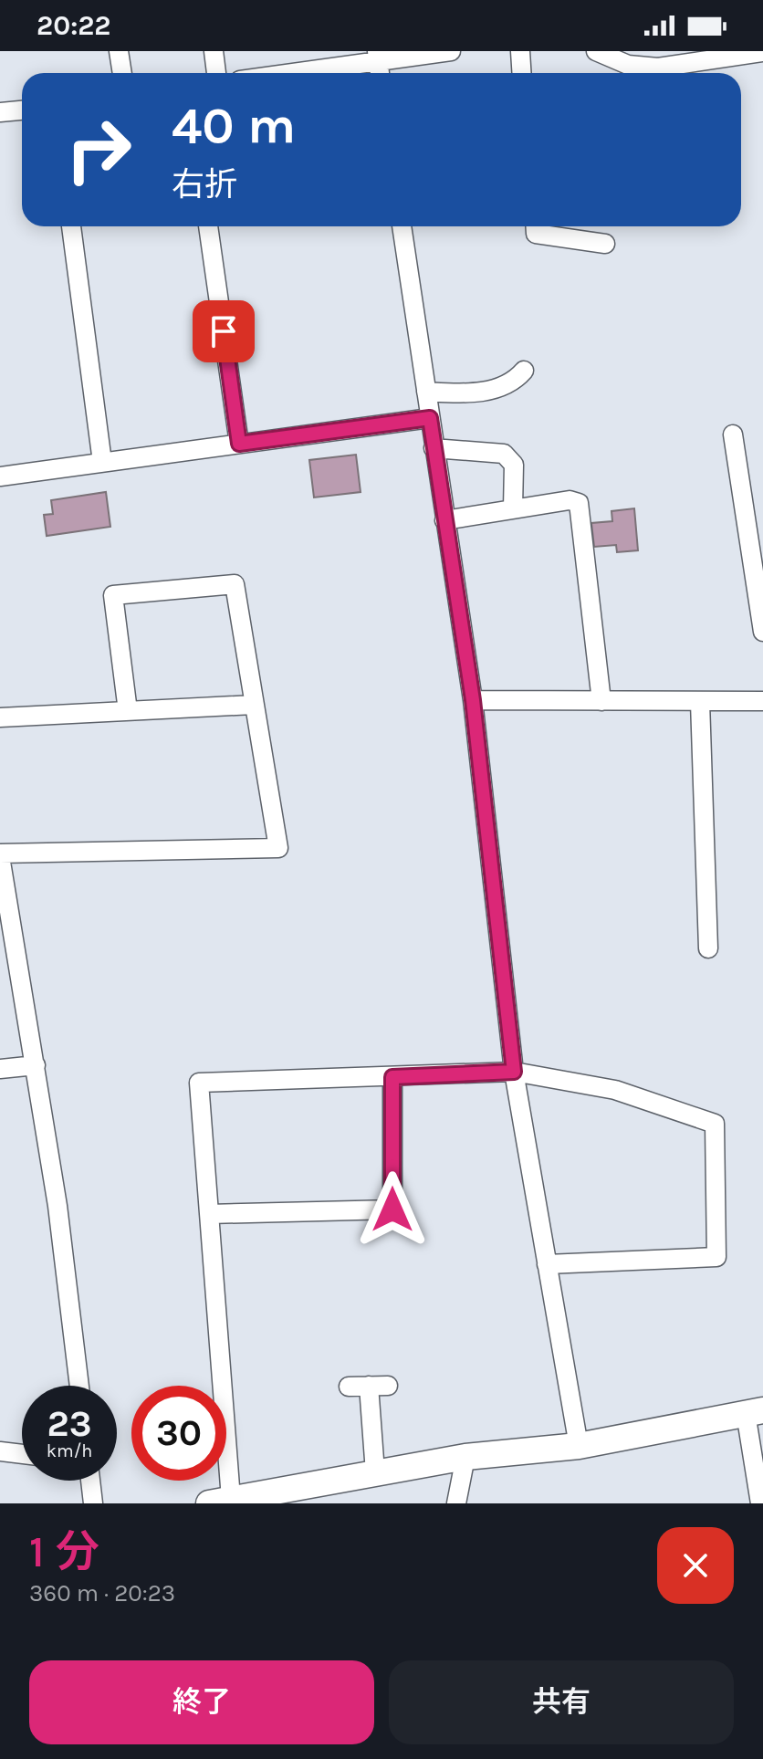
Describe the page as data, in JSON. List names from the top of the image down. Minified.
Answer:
{"page":{"status":"20:22","turn":["40 m","右折"],"speed":"23 km/h","limit":"30","heading":["1 分","360 m · 20:23"],"buttons":["終了","共有"]}}
